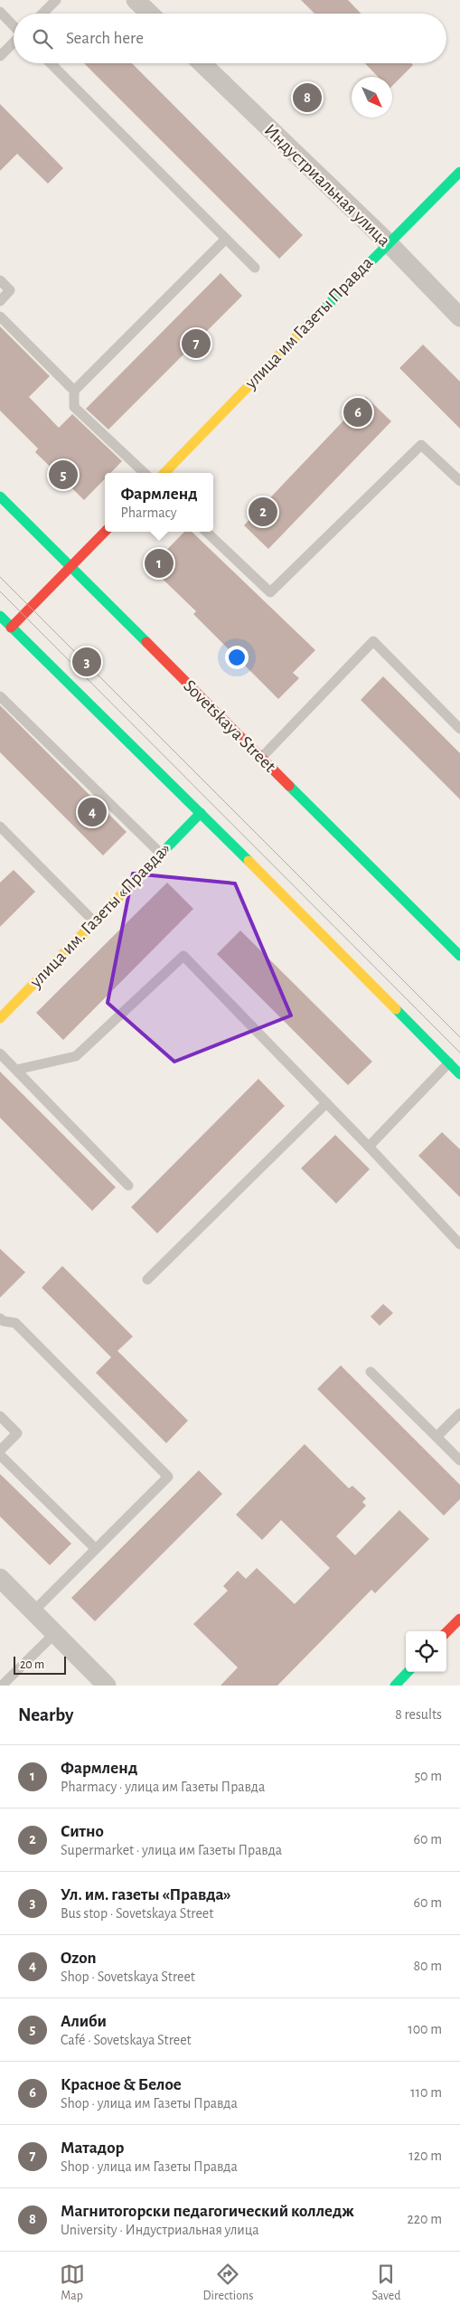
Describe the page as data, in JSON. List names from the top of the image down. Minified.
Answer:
{"streets":{"main road":["улица им Газеты Правда","Sovetskaya Street","улица им. Газеты «Правда»"],"street":["Индустриальная улица"]},"crossings":[["Индустриальная улица","улица им Газеты Правда"]],"scale_bar":"20 m","north":"bottom right","page":{"search":"Search here","pins":["8","7","6","5","2","1","3","4"],"popup":["Фармленд","Pharmacy"],"scale":"20 m","heading":["Nearby","8 results"],"list":[{"mark":"1","name":"Фармленд","note":"Pharmacy · улица им Газеты Правда","value":"50 m"},{"mark":"2","name":"Ситно","note":"Supermarket · улица им Газеты Правда","value":"60 m"},{"mark":"3","name":"Ул. им. газеты «Правда»","note":"Bus stop · Sovetskaya Street","value":"60 m"},{"mark":"4","name":"Ozon","note":"Shop · Sovetskaya Street","value":"80 m"},{"mark":"5","name":"Алиби","note":"Café · Sovetskaya Street","value":"100 m"},{"mark":"6","name":"Красное & Белое","note":"Shop · улица им Газеты Правда","value":"110 m"},{"mark":"7","name":"Матадор","note":"Shop · улица им Газеты Правда","value":"120 m"},{"mark":"8","name":"Магнитогорски педагогический колледж","note":"University · Индустриальная улица","value":"220 m"}],"nav":["Map","Directions","Saved"]}}
